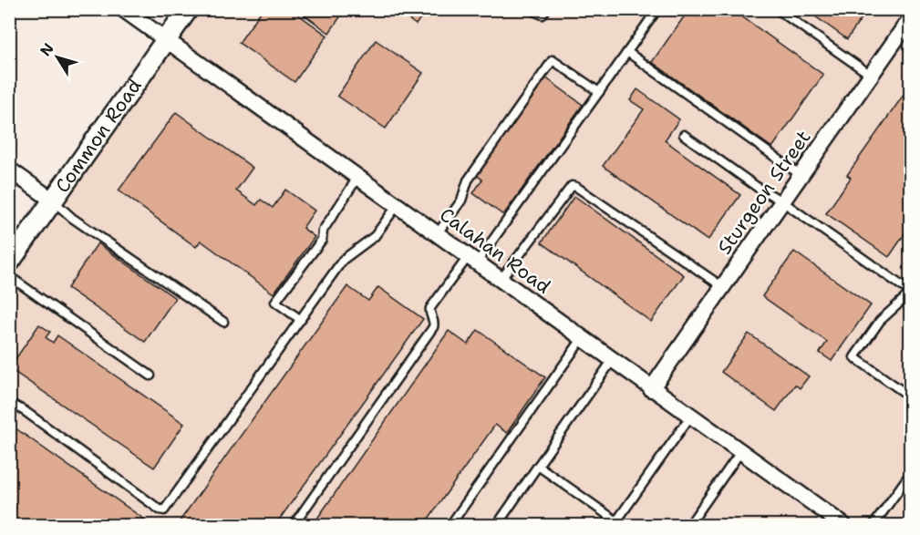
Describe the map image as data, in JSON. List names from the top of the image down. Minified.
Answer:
{"streets":{"street":["Common Road","Sturgeon Street","Calahan Road"]},"crossings":[["Common Road","Calahan Road"],["Sturgeon Street","Calahan Road"]],"north":"top left"}
